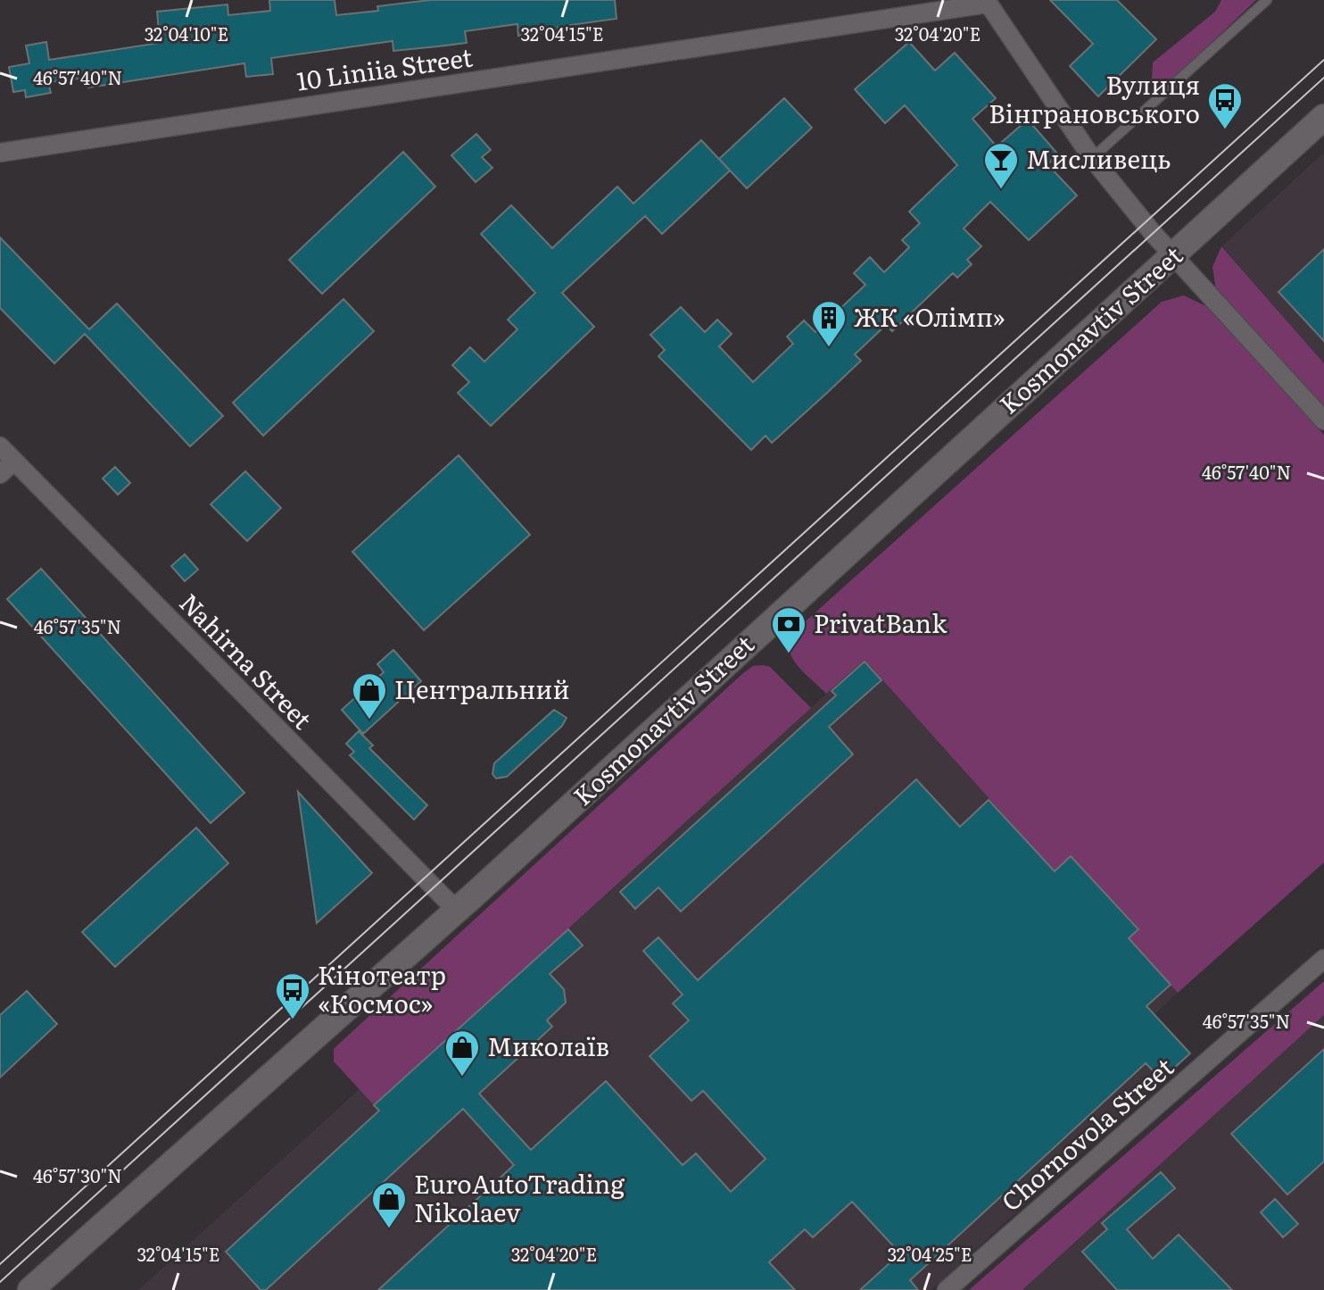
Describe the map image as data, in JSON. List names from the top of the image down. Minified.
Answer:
{"streets":{"main road":["Kosmonavtiv Street"],"street":["10 Liniia Street","Nahirna Street","Chornovola Street"]},"crossings":[["Kosmonavtiv Street","Nahirna Street"]],"places":{"bus stop":["Вулиця Вінграновського","Кінотеатр «Космос»"],"bar":["Мисливець"],"building":["ЖК «Олімп»"],"bank":["PrivatBank"],"shop":["Центральний","Миколаїв","EuroAutoTrading Nikolaev"]},"coordinates":["32°04'10\"E","32°04'15\"E","32°04'20\"E","46°57'40\"N","46°57'35\"N","46°57'30\"N","32°04'25\"E"]}
